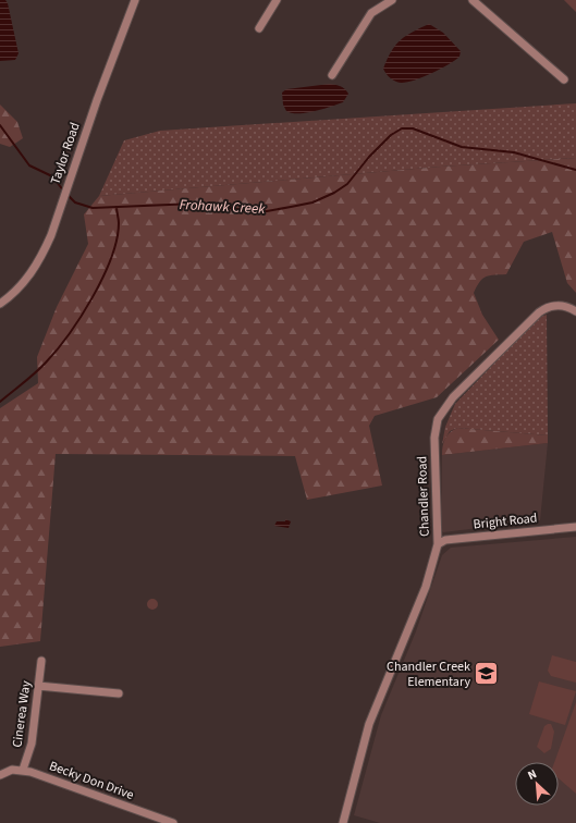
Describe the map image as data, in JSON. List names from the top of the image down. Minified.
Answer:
{"streets":{"street":["Taylor Road","Chandler Road","Bright Road","Cinerea Way","Becky Don Drive"]},"crossings":[["Chandler Road","Bright Road"],["Cinerea Way","Becky Don Drive"]],"water":["Frohawk Creek"],"places":{"school or university":["Chandler Creek Elementary"]},"north":"top left"}
